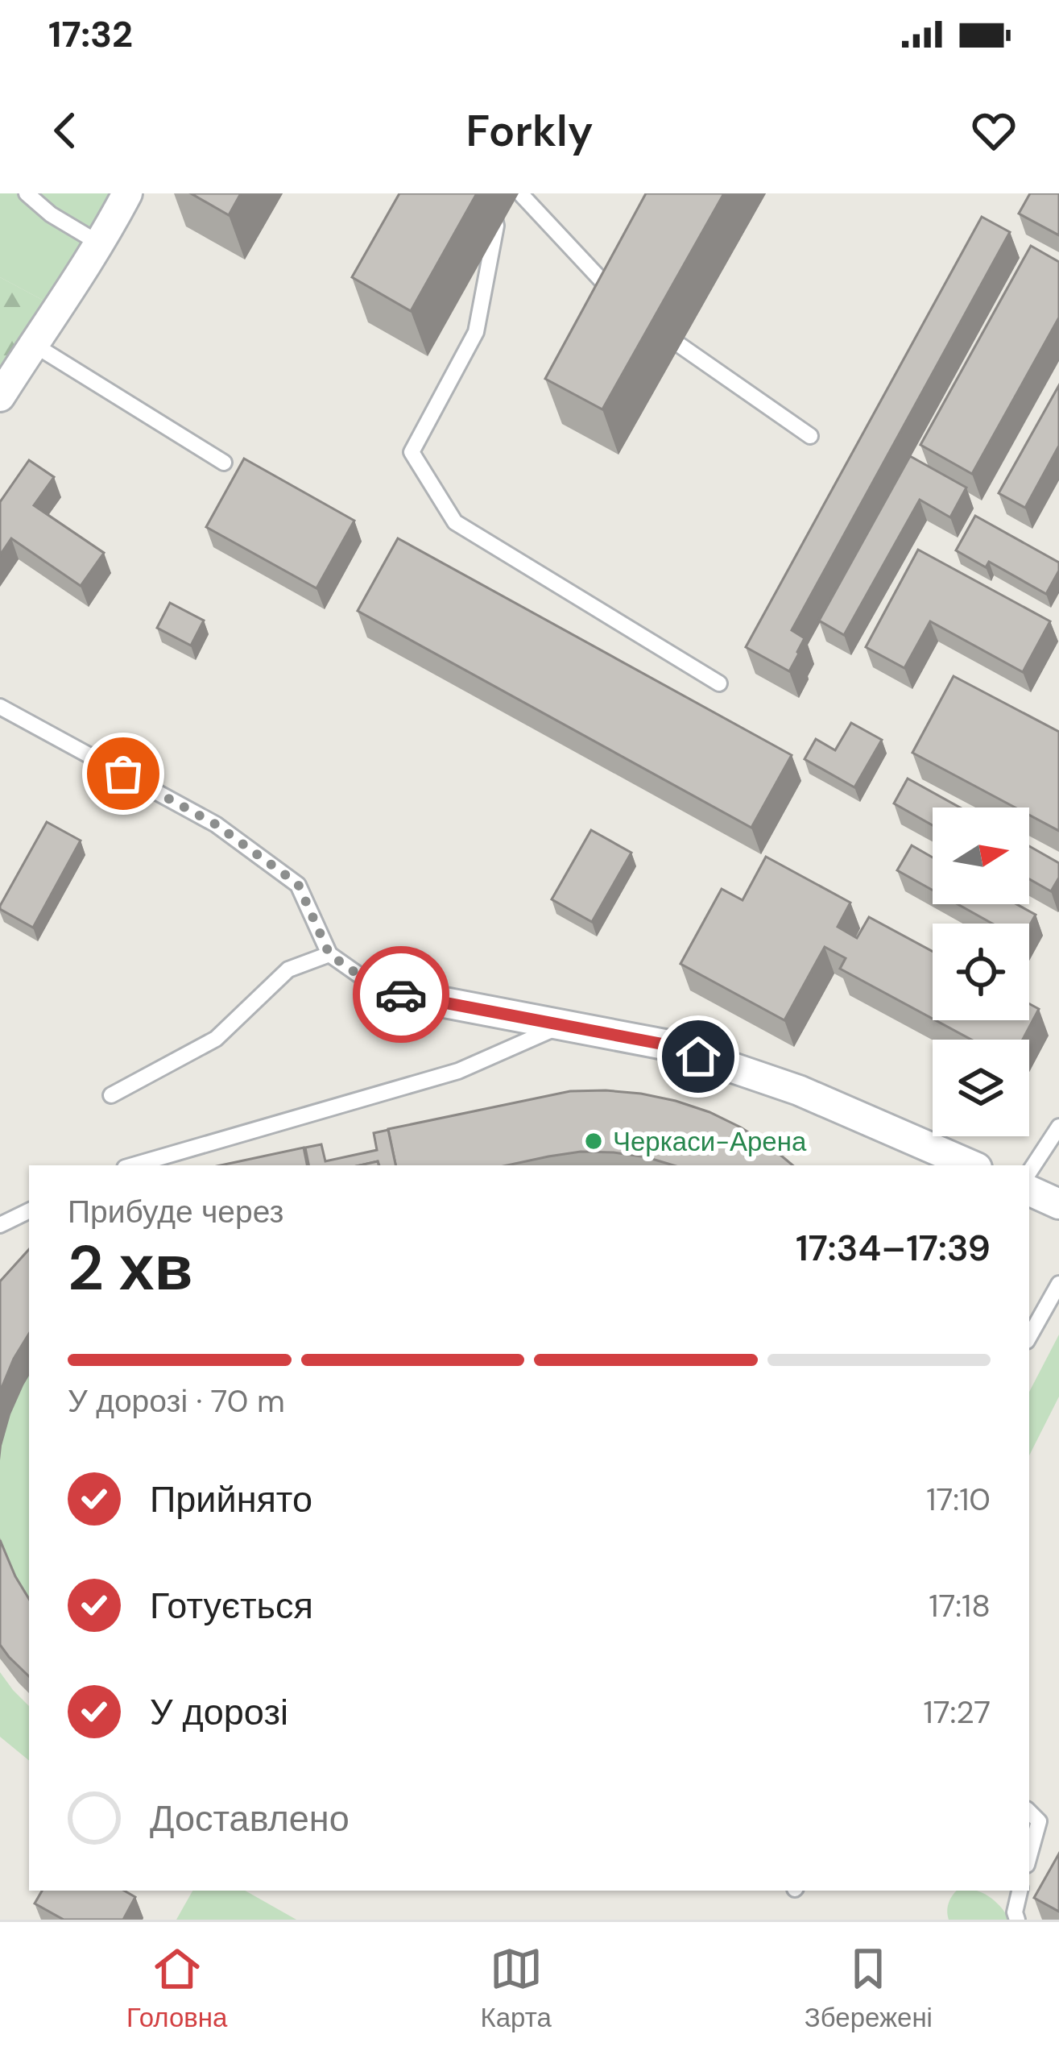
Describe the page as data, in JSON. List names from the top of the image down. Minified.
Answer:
{"places":["Черкаси-Арена"],"north":"right","page":{"status":"17:32","header":"Forkly","heading":["2 хв","Прибуде через","17:34–17:39"],"bar":"У дорозі · 70 m","list":[["Прийнято","17:10"],["Готується","17:18"],["У дорозі","17:27"],"Доставлено"],"tabs":["Головна","Карта","Збережені"]}}
